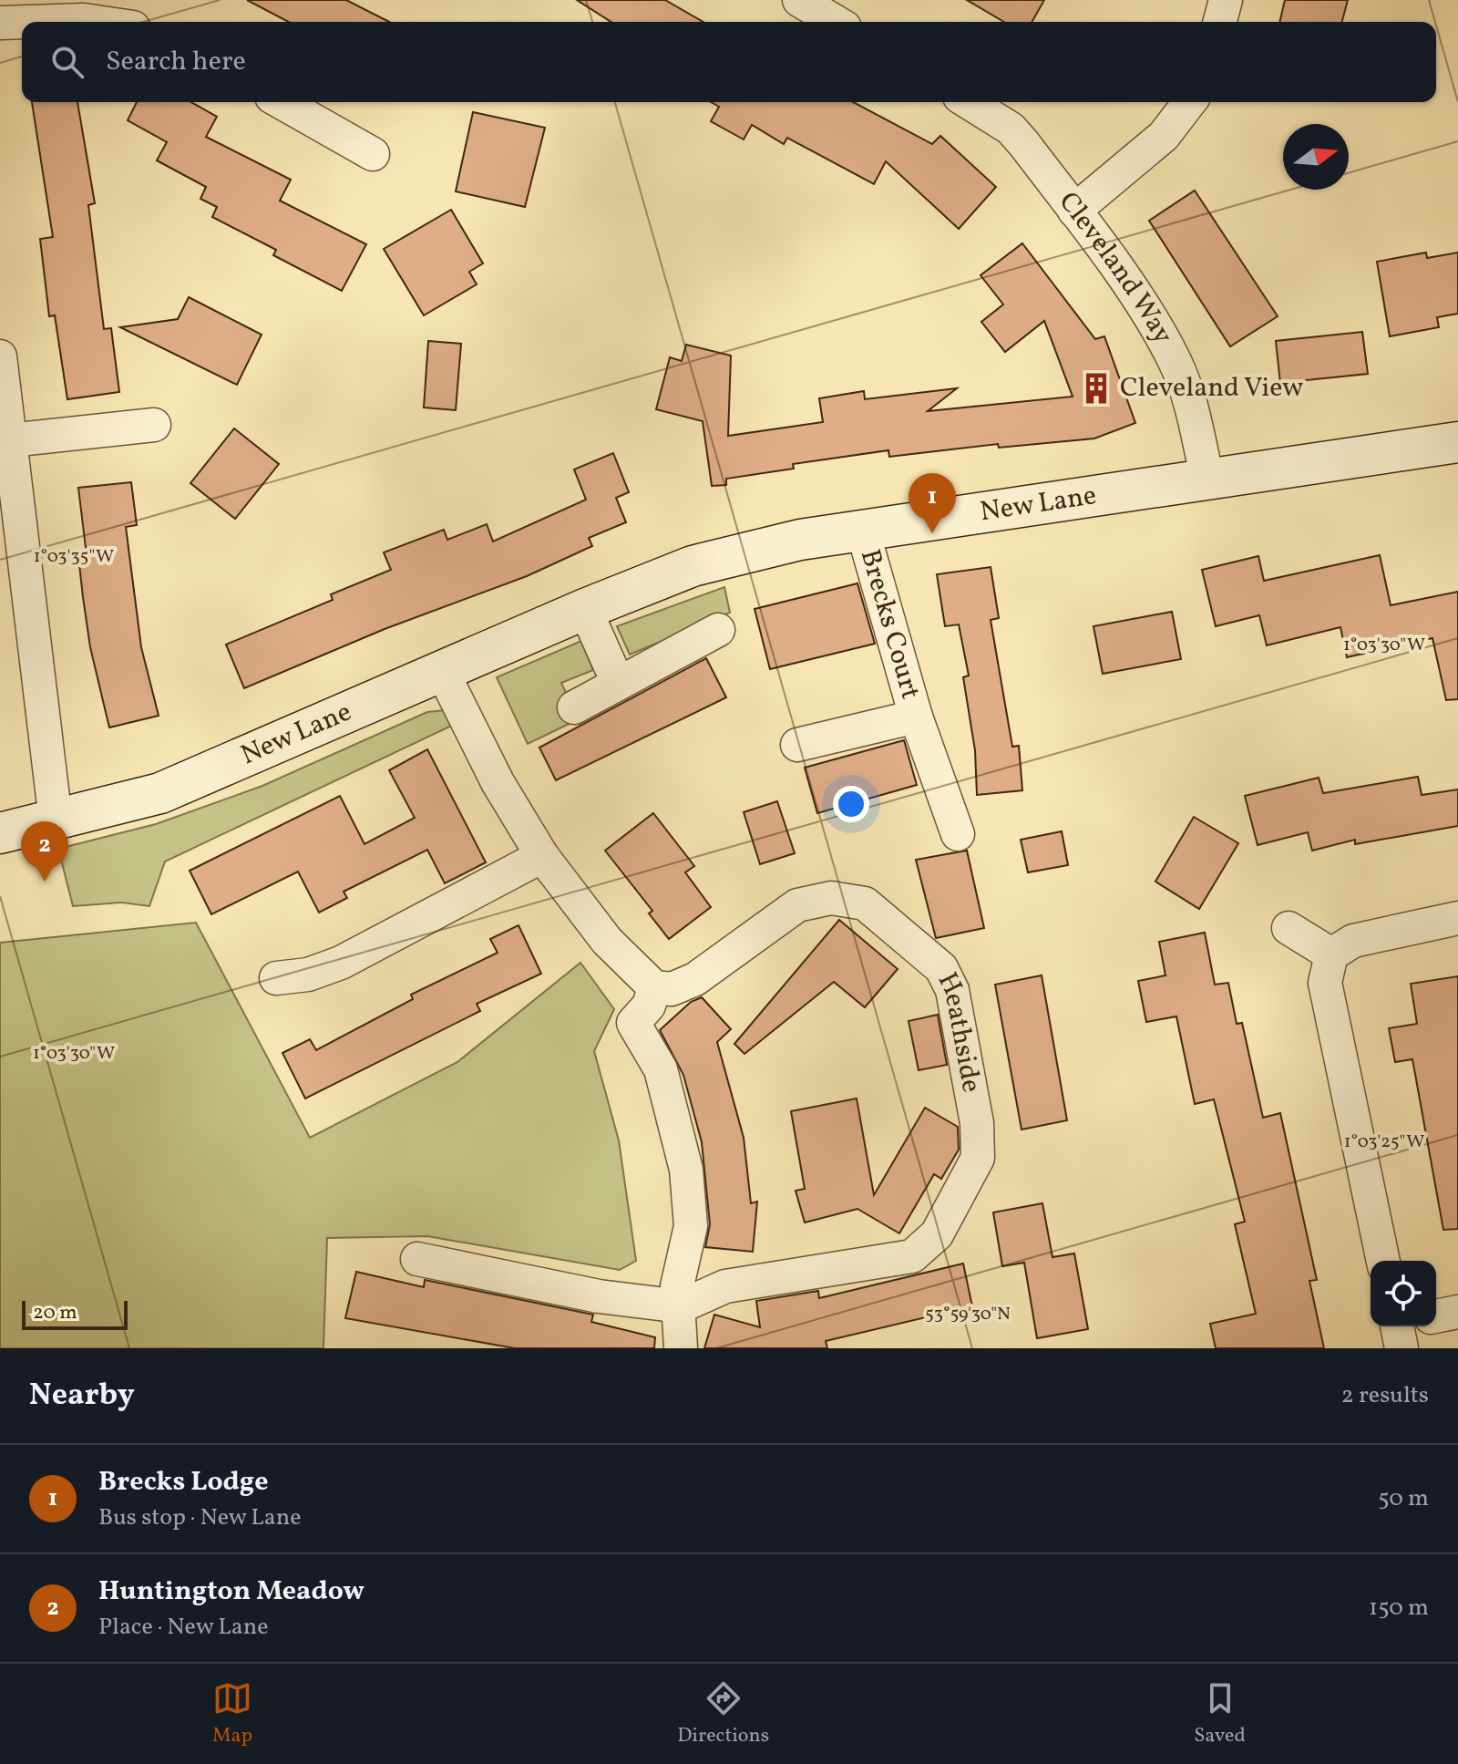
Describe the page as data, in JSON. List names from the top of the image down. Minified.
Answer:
{"streets":{"street":["Cleveland Way","New Lane","Brecks Court","Heathside"]},"crossings":[["Cleveland Way","New Lane"],["New Lane","Brecks Court"]],"places":{"building":["Cleveland View"]},"scale_bar":"20 m","north":"right","page":{"search":"Search here","pins":["1","2"],"scale":"20 m","heading":["Nearby","2 results"],"list":[{"mark":"1","name":"Brecks Lodge","note":"Bus stop · New Lane","value":"50 m"},{"mark":"2","name":"Huntington Meadow","note":"Place · New Lane","value":"150 m"}],"nav":["Map","Directions","Saved"]},"coordinates":["1°03'35\"W","1°03'30\"W","1°03'25\"W","53°59'30\"N"]}
